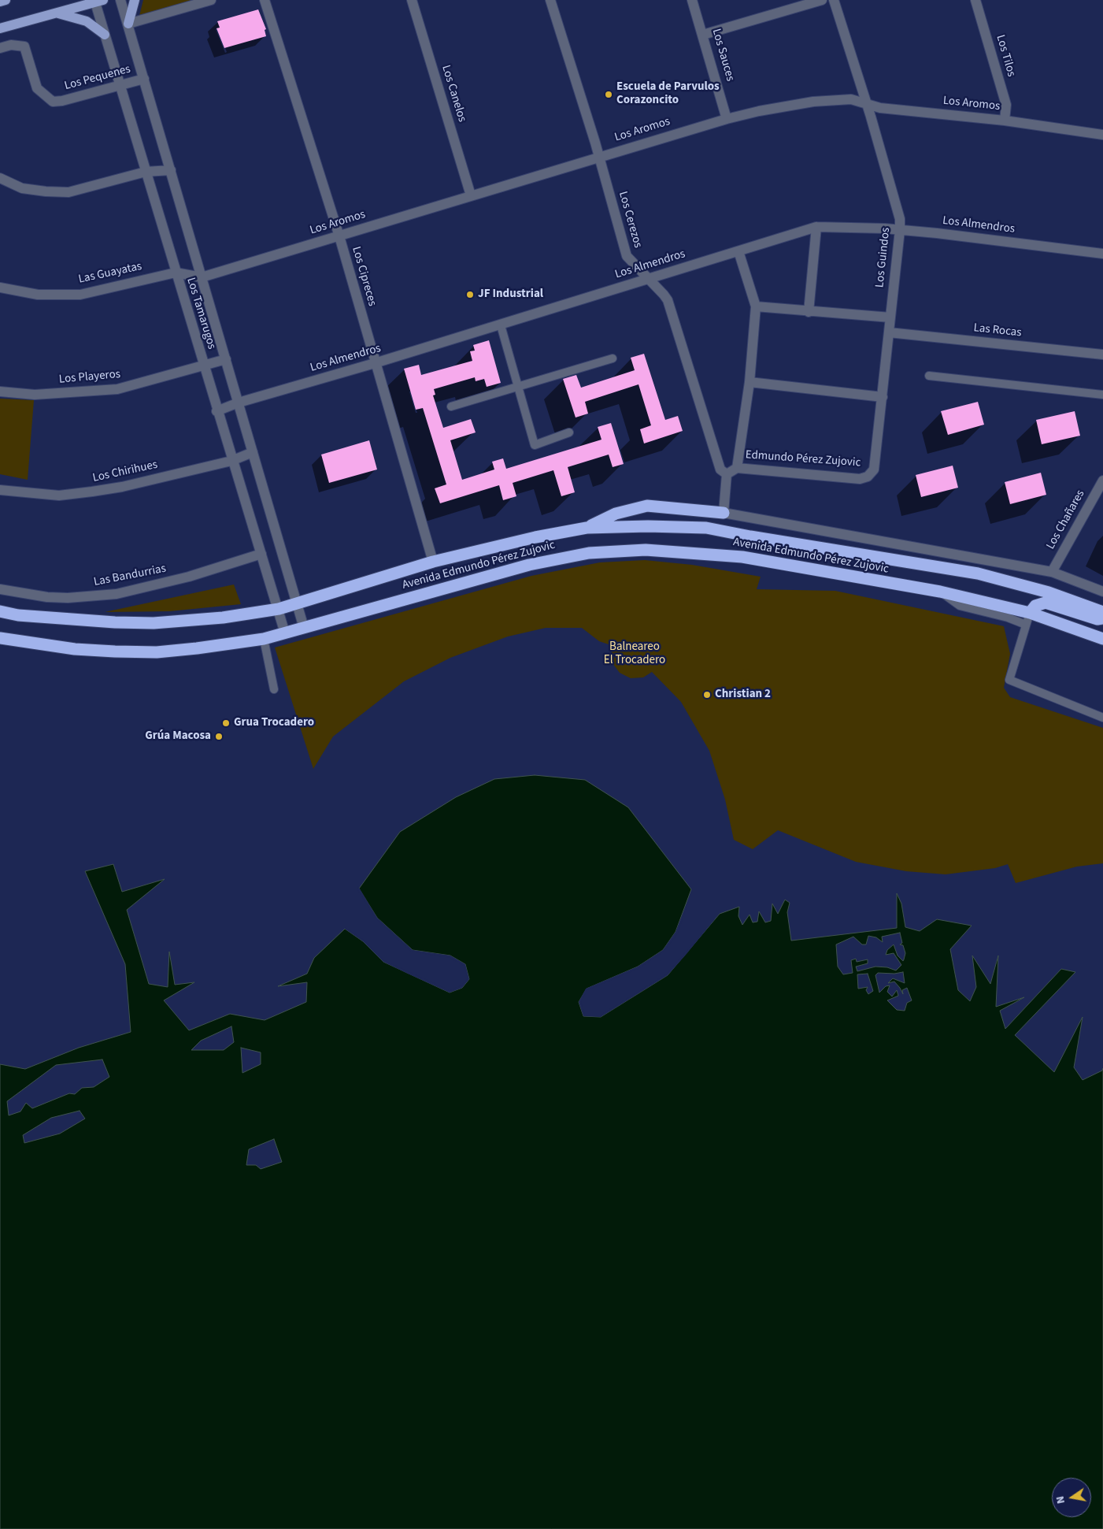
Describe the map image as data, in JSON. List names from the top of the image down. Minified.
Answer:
{"streets":{"highway":["Avenida Edmundo Pérez Zujovic"],"street":["Los Sauces","Los Tilos","Los Pequenes","Los Canelos","Los Aromos","Los Cerezos","Los Almendros","Los Guindos","Las Guayatas","Los Cipreces","Los Tamarugos","Las Rocas","Los Playeros","Edmundo Pérez Zujovic","Los Chirihues","Los Chañares","Las Bandurrias"]},"crossings":[["Los Sauces","Los Aromos"],["Los Tilos","Los Aromos"],["Los Pequenes","Los Tamarugos"],["Los Canelos","Los Aromos"],["Los Aromos","Los Cerezos"],["Los Aromos","Los Guindos"],["Los Aromos","Las Guayatas"],["Los Aromos","Los Cipreces"],["Los Aromos","Los Tamarugos"],["Los Cerezos","Los Almendros"],["Los Almendros","Los Guindos"],["Los Almendros","Los Cipreces"],["Los Almendros","Los Tamarugos"],["Los Guindos","Las Rocas"],["Los Guindos","Edmundo Pérez Zujovic"],["Las Guayatas","Los Tamarugos"],["Los Cipreces","Avenida Edmundo Pérez Zujovic"],["Los Tamarugos","Los Playeros"],["Los Tamarugos","Los Chirihues"],["Los Tamarugos","Avenida Edmundo Pérez Zujovic"],["Los Tamarugos","Las Bandurrias"]],"parks":["Balneareo El Trocadero"],"places":["Escuela de Parvulos Corazoncito","JF Industrial","Christian 2","Grua Trocadero","Grúa Macosa"],"north":"left"}
